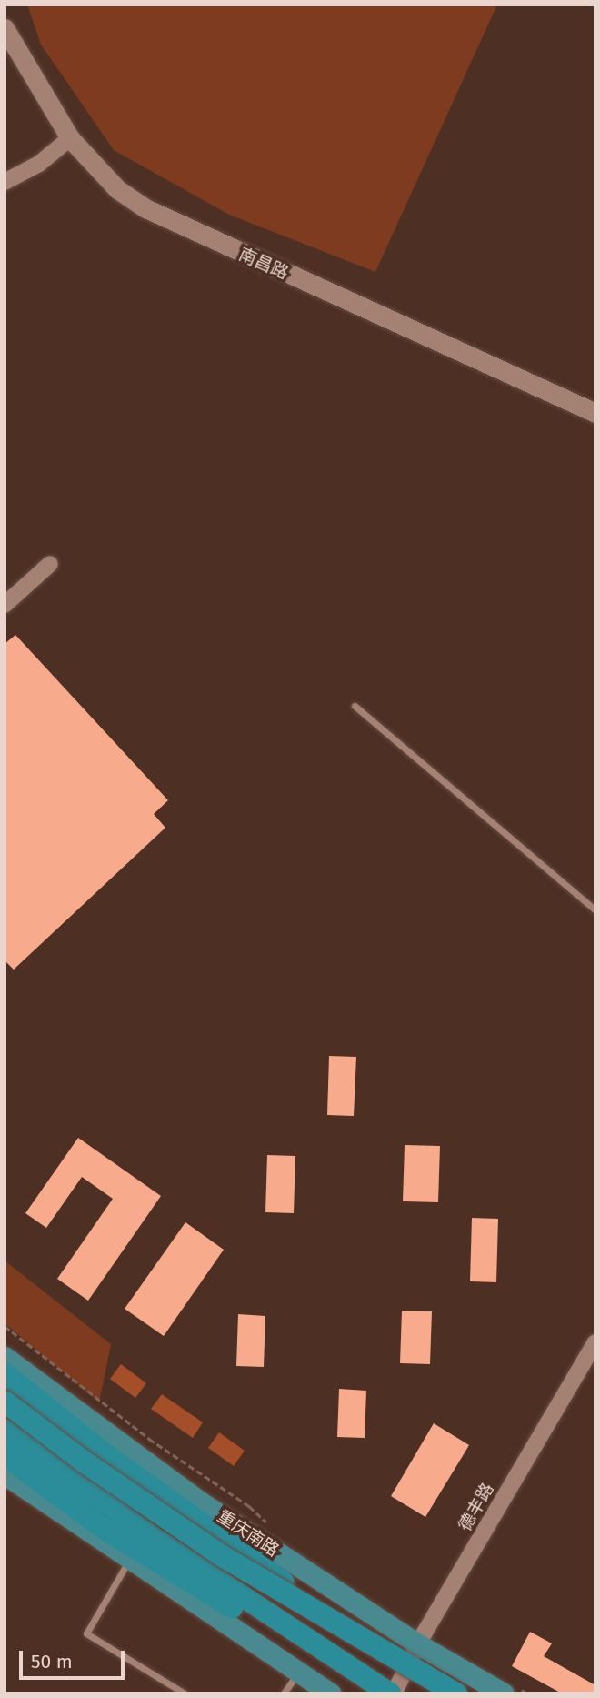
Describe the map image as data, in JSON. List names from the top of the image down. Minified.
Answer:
{"streets":{"main road":["南昌路","重庆南路"],"street":["德丰路"]},"crossings":[["德丰路","重庆南路"]],"scale_bar":"50 m"}
